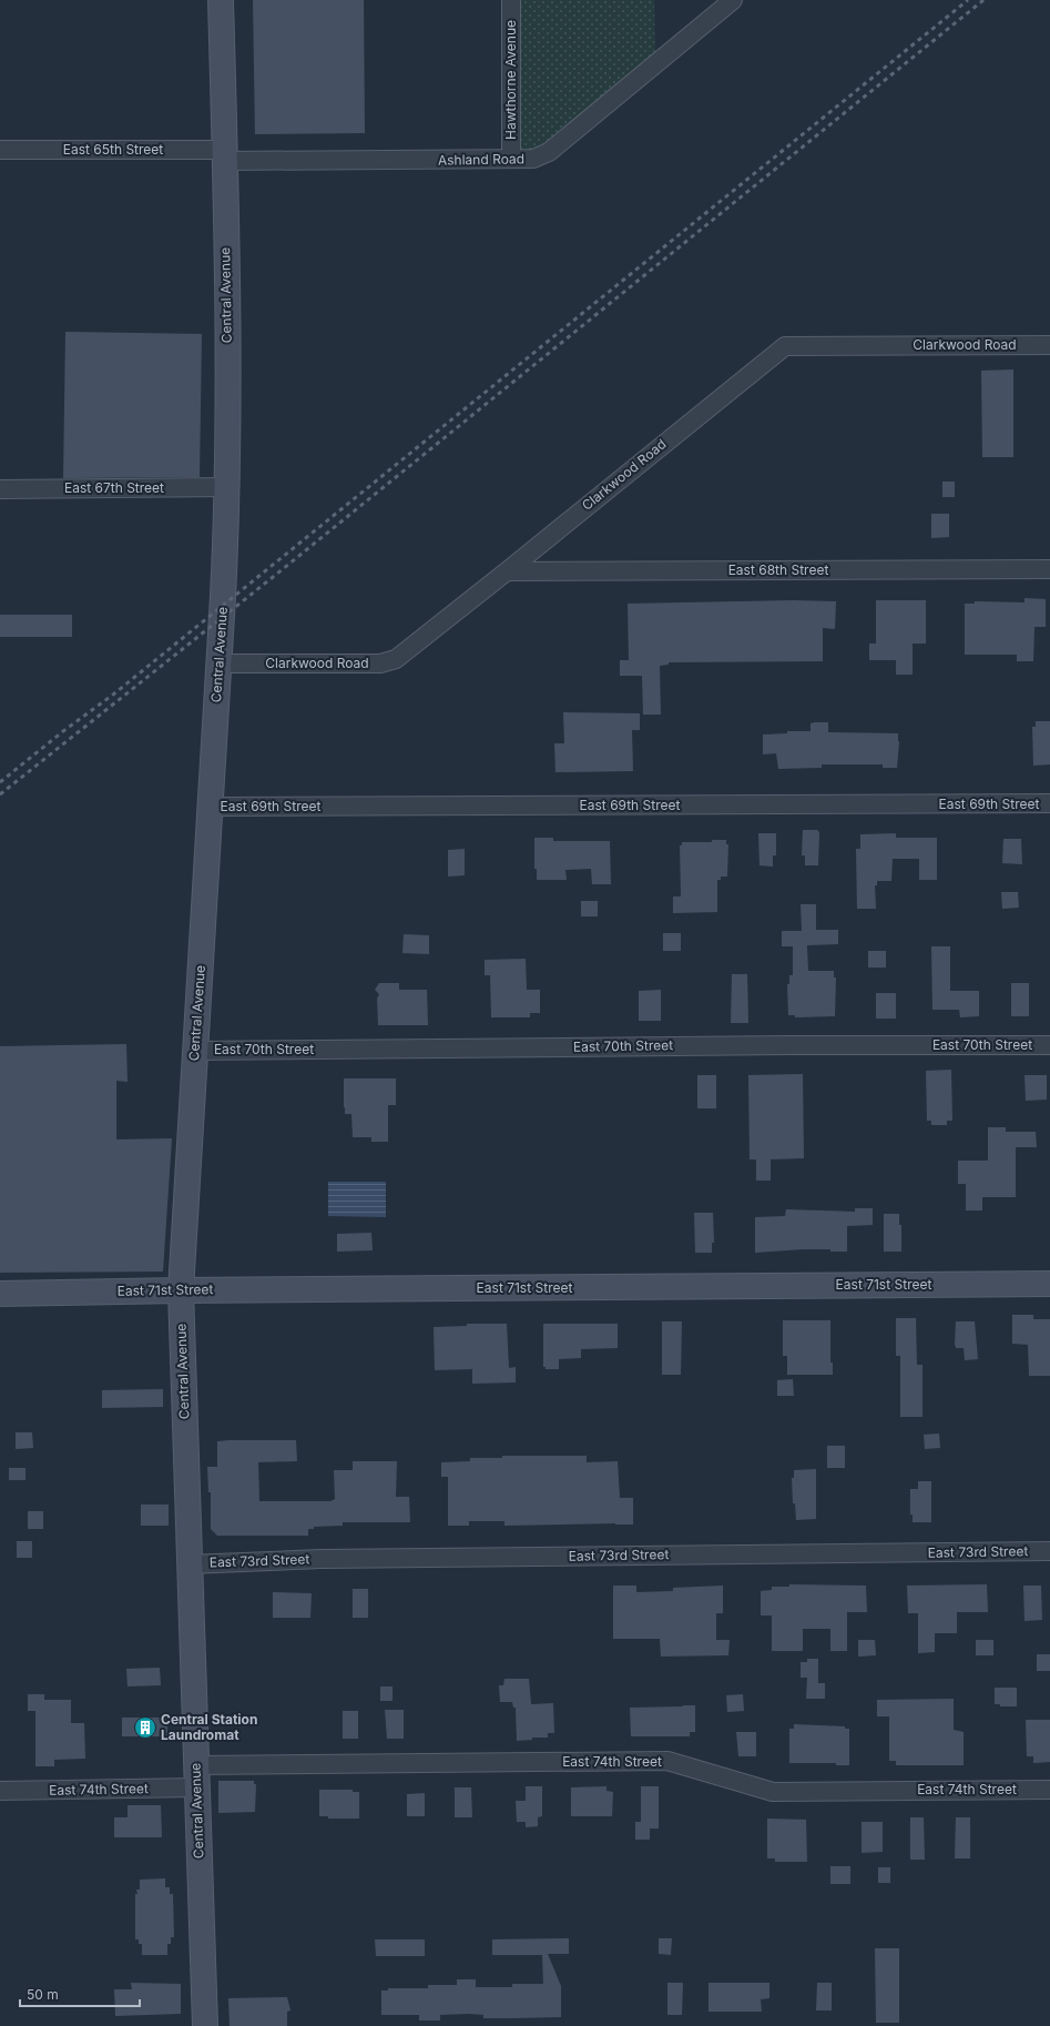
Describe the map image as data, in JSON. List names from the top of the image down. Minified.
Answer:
{"streets":{"street":["Hawthorne Avenue","East 65th Street","Ashland Road","Central Avenue","Clarkwood Road","East 67th Street","East 68th Street","East 69th Street","East 70th Street","East 71st Street","East 73rd Street","East 74th Street"]},"crossings":[["Hawthorne Avenue","Ashland Road"],["East 65th Street","Ashland Road"],["East 65th Street","Central Avenue"],["Ashland Road","Central Avenue"],["Central Avenue","Clarkwood Road"],["Central Avenue","East 67th Street"],["Central Avenue","East 69th Street"],["Central Avenue","East 70th Street"],["Central Avenue","East 71st Street"],["Central Avenue","East 73rd Street"],["Central Avenue","East 74th Street"],["Clarkwood Road","East 68th Street"]],"places":{"building":["Central Station Laundromat"]},"scale_bar":"50 m"}
